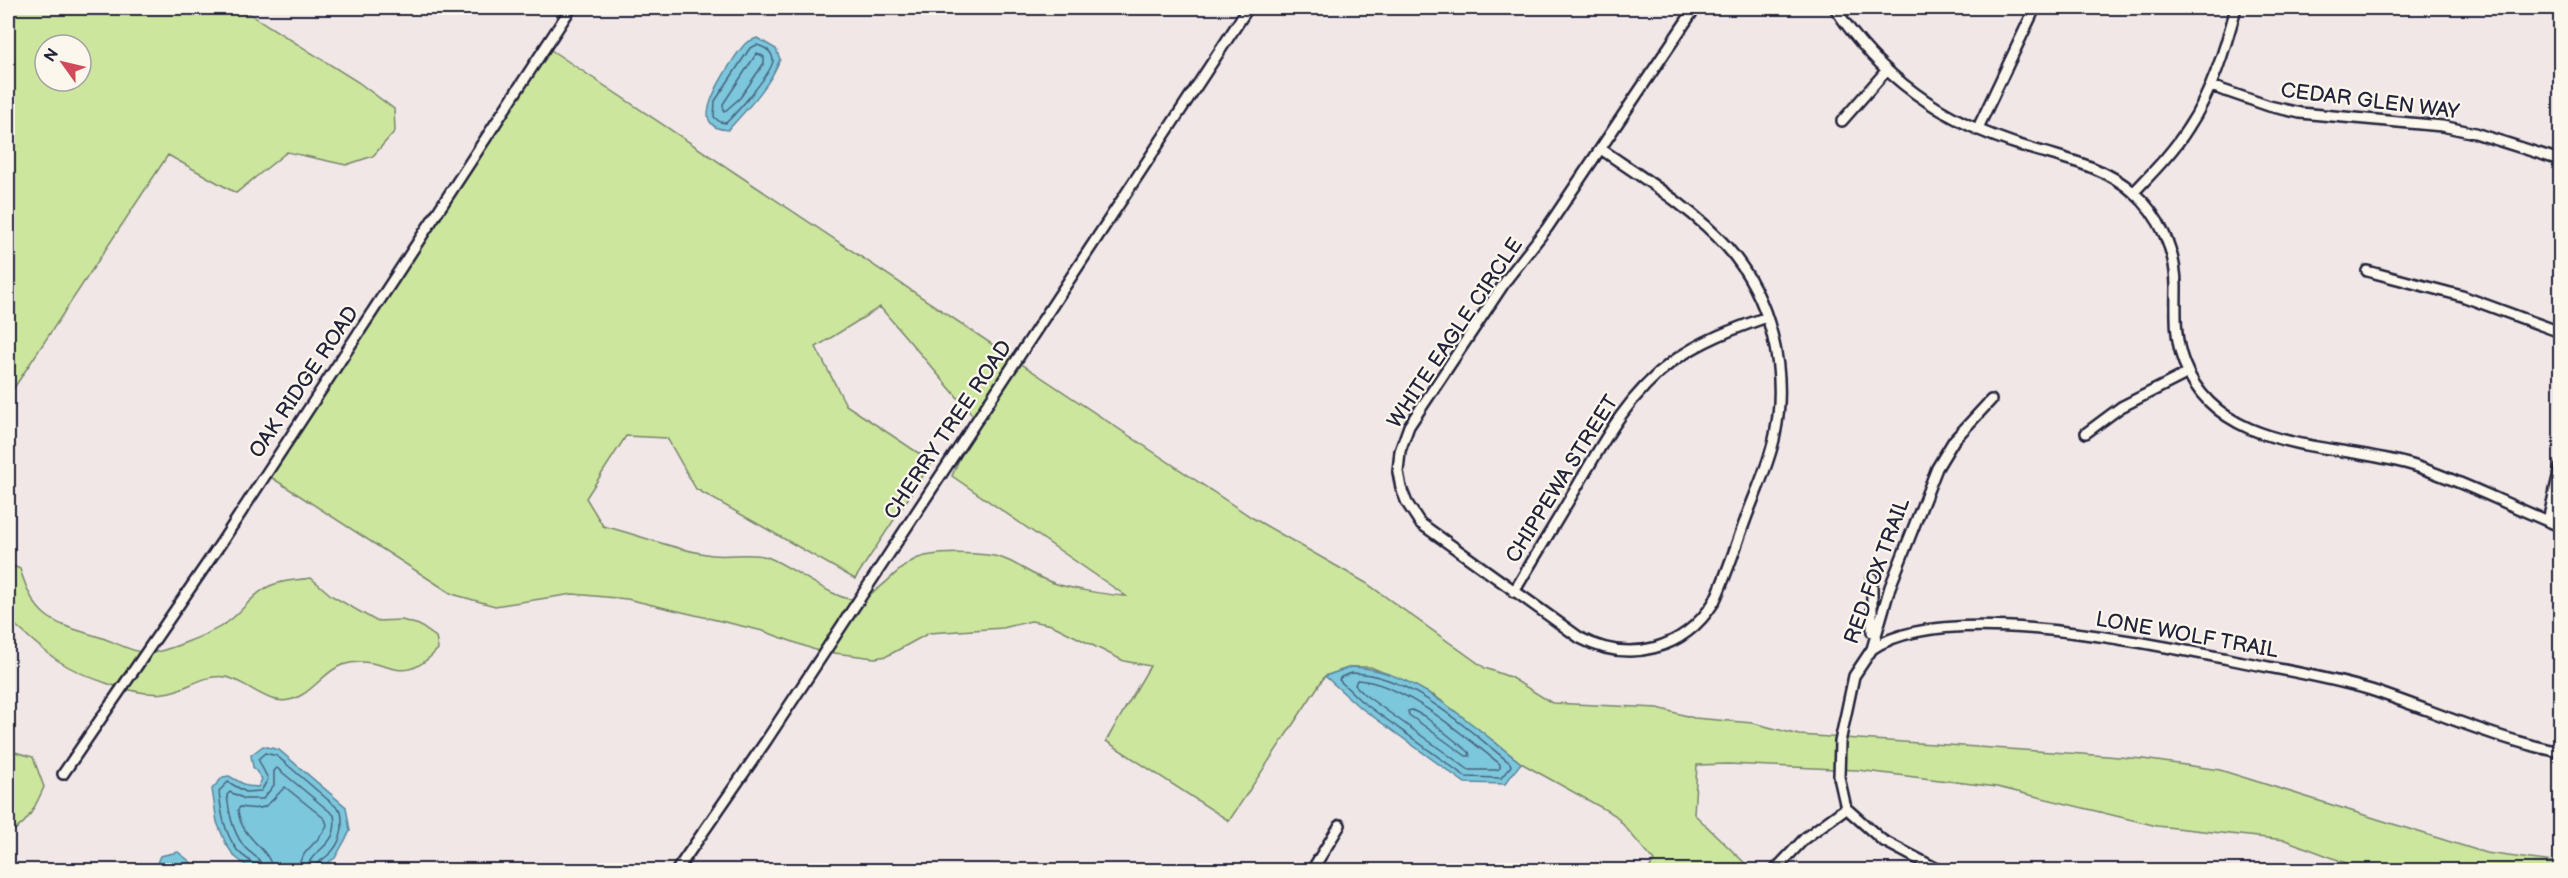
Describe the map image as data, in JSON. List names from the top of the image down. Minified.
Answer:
{"streets":{"street":["CEDAR GLEN WAY","WHITE EAGLE CIRCLE","OAK RIDGE ROAD","CHERRY TREE ROAD","CHIPPEWA STREET","RED FOX TRAIL","LONE WOLF TRAIL"]},"crossings":[["WHITE EAGLE CIRCLE","CHIPPEWA STREET"],["RED FOX TRAIL","LONE WOLF TRAIL"]],"north":"top left"}
